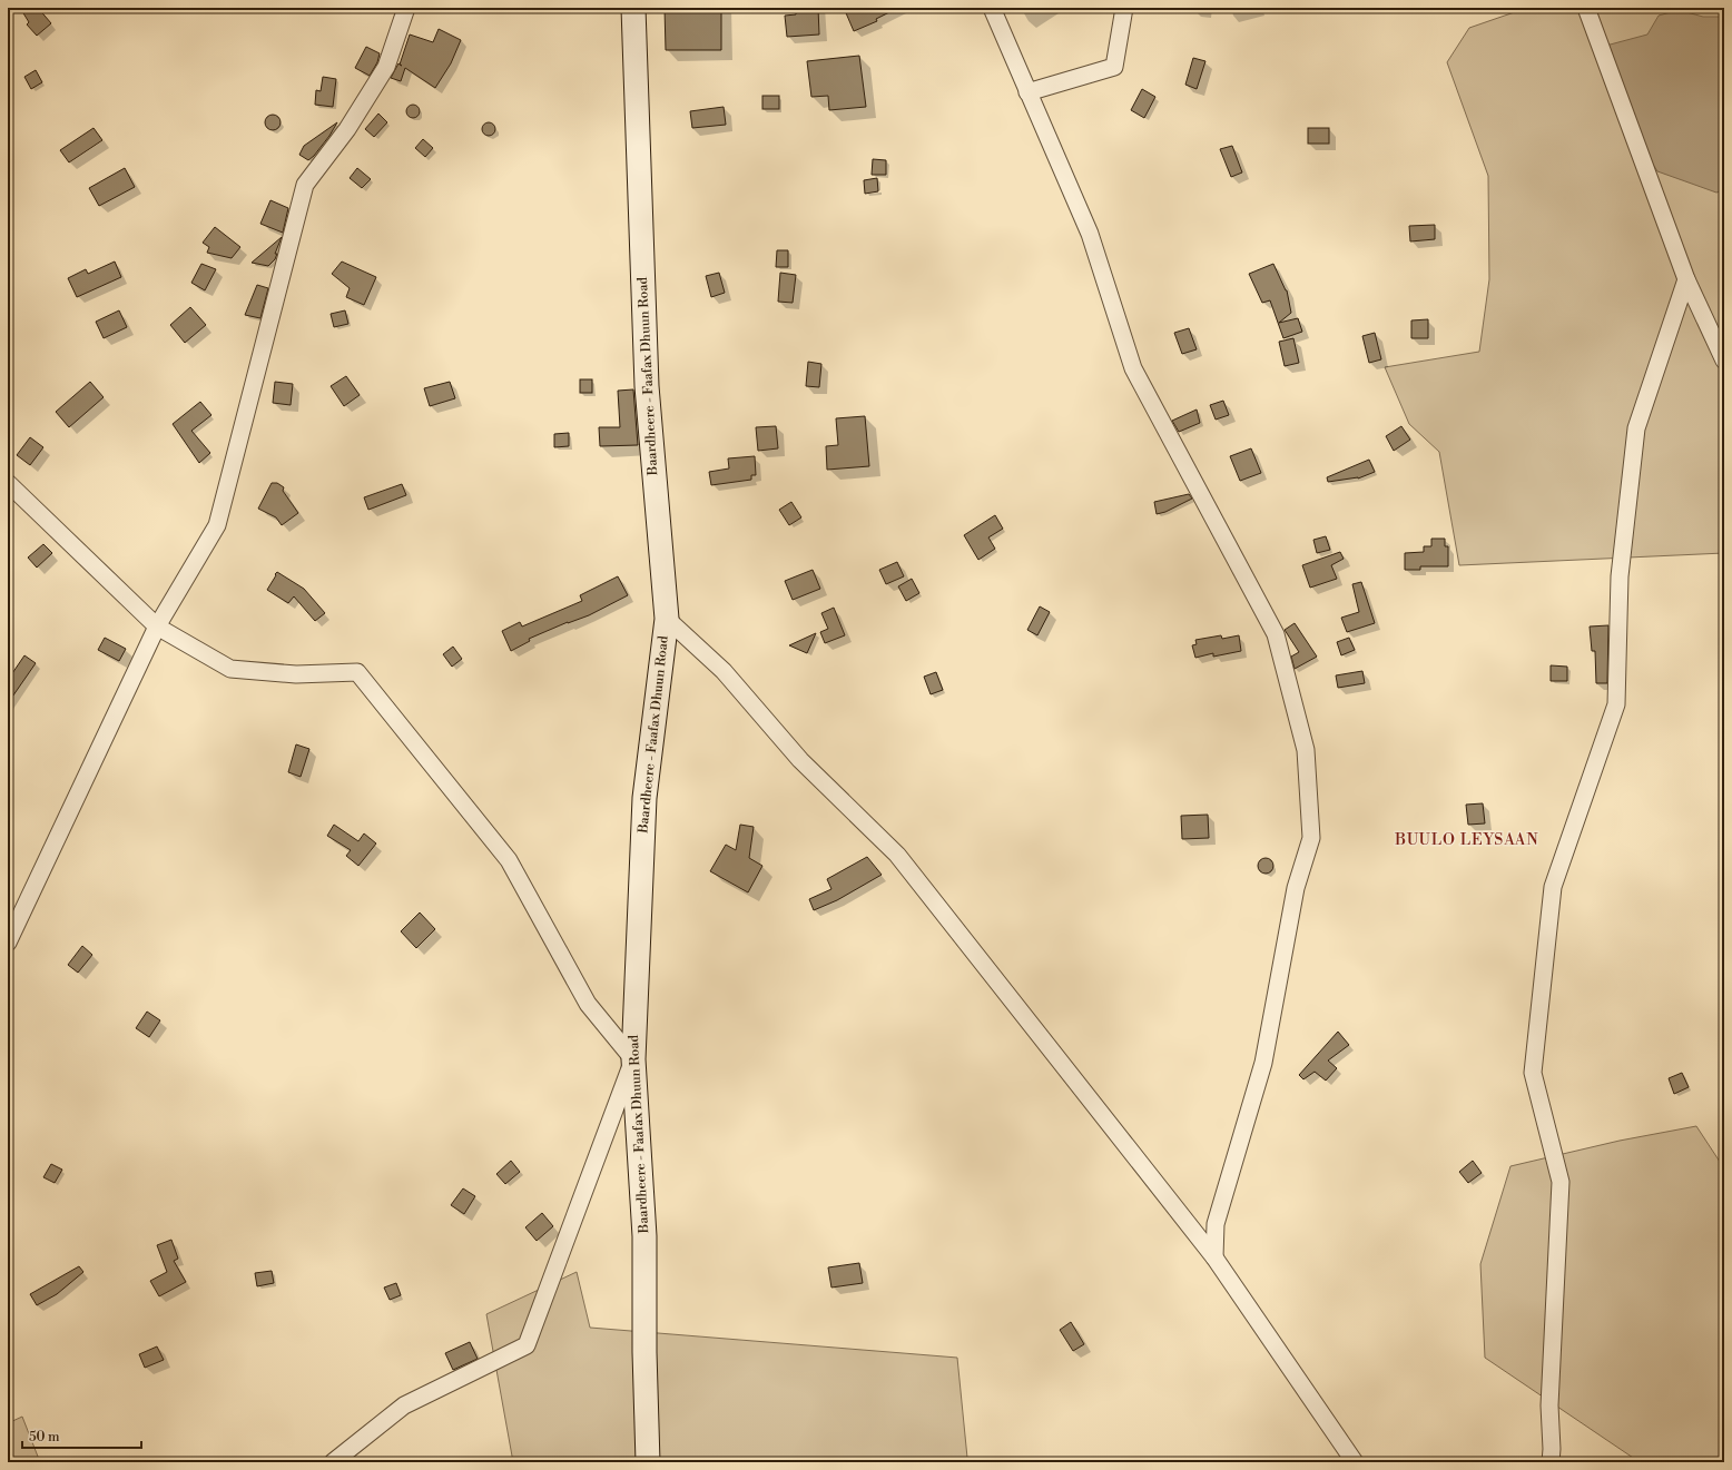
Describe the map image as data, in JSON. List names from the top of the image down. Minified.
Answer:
{"streets":{"main road":["Baardheere - Faafax Dhuun Road"]},"districts":["BUULO LEYSAAN"],"scale_bar":"50 m"}
